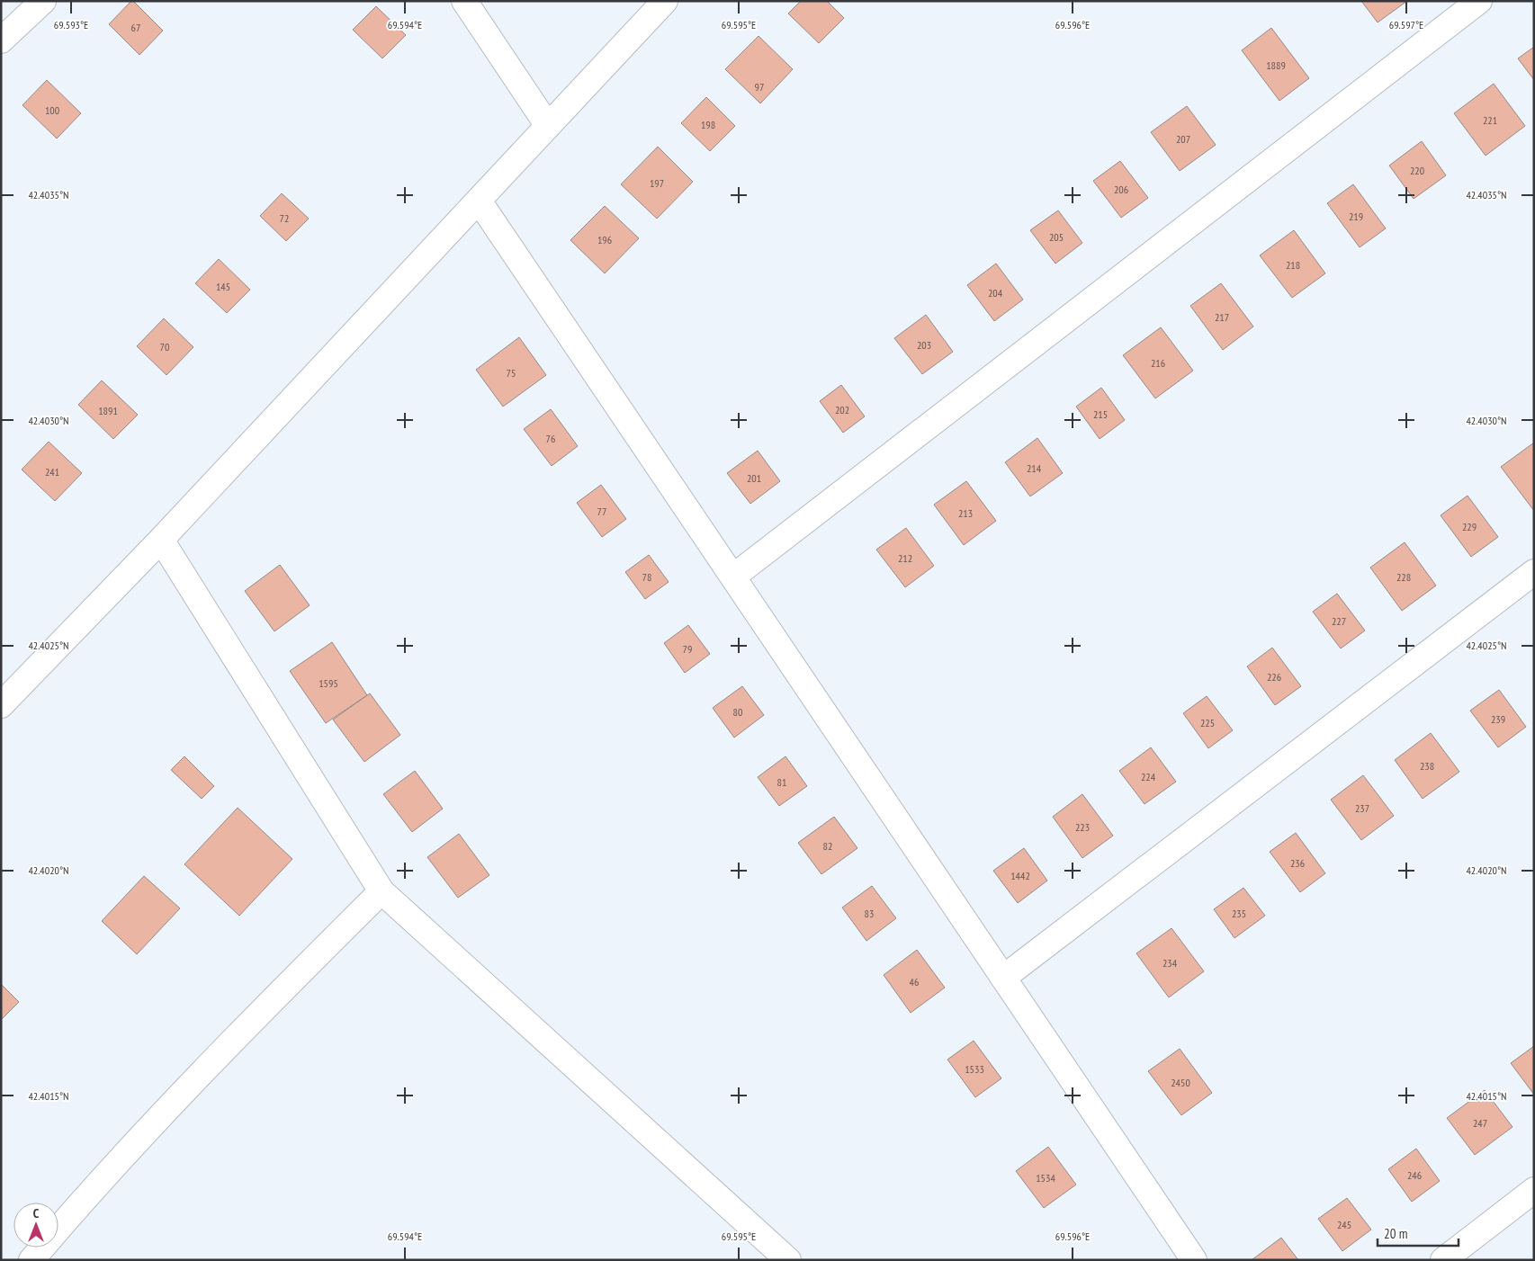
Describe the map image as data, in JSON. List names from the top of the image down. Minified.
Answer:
{"house_numbers":["67","1889","97","100","221","198","207","220","197","206","219","72","205","196","218","145","204","217","203","70","216","75","202","1891","215","76","214","241","201","77","213","229","212","78","228","227","79","226","1595","80","239","225","238","224","81","237","223","82","236","1442","83","235","234","46","1533","2450","247","246","1534","245"],"scale_bar":"20 m","north":"top","coordinates":["69.593°E","69.594°E","69.595°E","69.596°E","69.597°E","42.4035°N","42.4030°N","42.4025°N","42.4020°N","42.4015°N"]}
